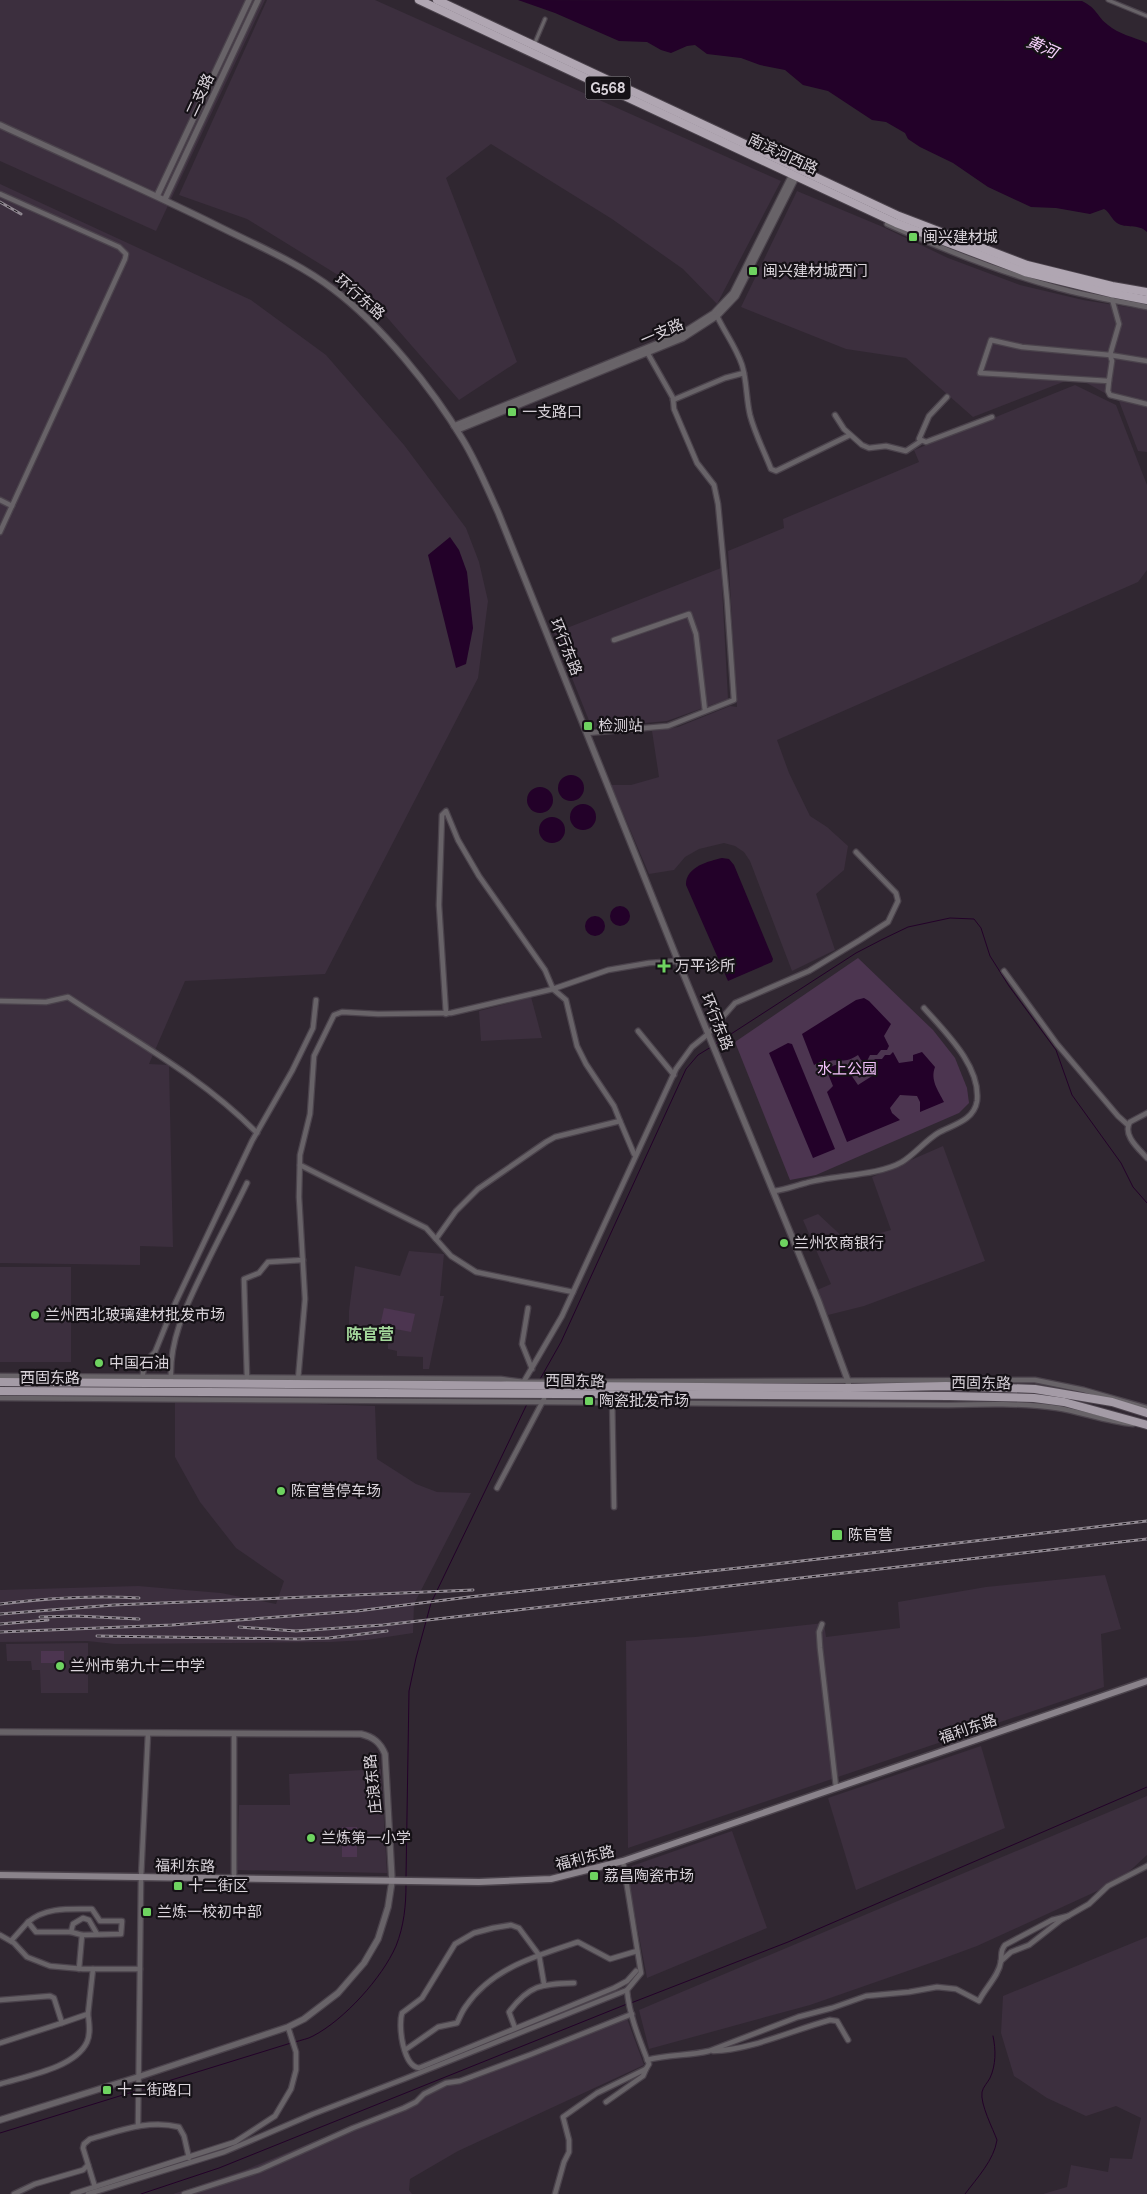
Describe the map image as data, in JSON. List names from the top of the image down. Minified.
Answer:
{"streets":{"highway":["G568","南滨河西路"],"main road":["西固东路","福利东路"],"street":["二支路","环行东路","一支路","庄浪东路"]},"crossings":[["二支路","环行东路"],["南滨河西路","一支路"],["环行东路","一支路"],["环行东路","西固东路"],["福利东路","庄浪东路"]],"districts":["陈官营"],"water":["黄河"],"parks":["水上公园"],"places":{"transit":["闽兴建材城","闽兴建材城西门","一支路口","检测站","陶瓷批发市场","陈官营","荔昌陶瓷市场","十二街区","兰炼一校初中部","十二街路口"],"health":["万平诊所"],"other":["兰州农商银行","兰州西北玻璃建材批发市场","中国石油","陈官营停车场","兰州市第九十二中学","兰炼第一小学"]}}
